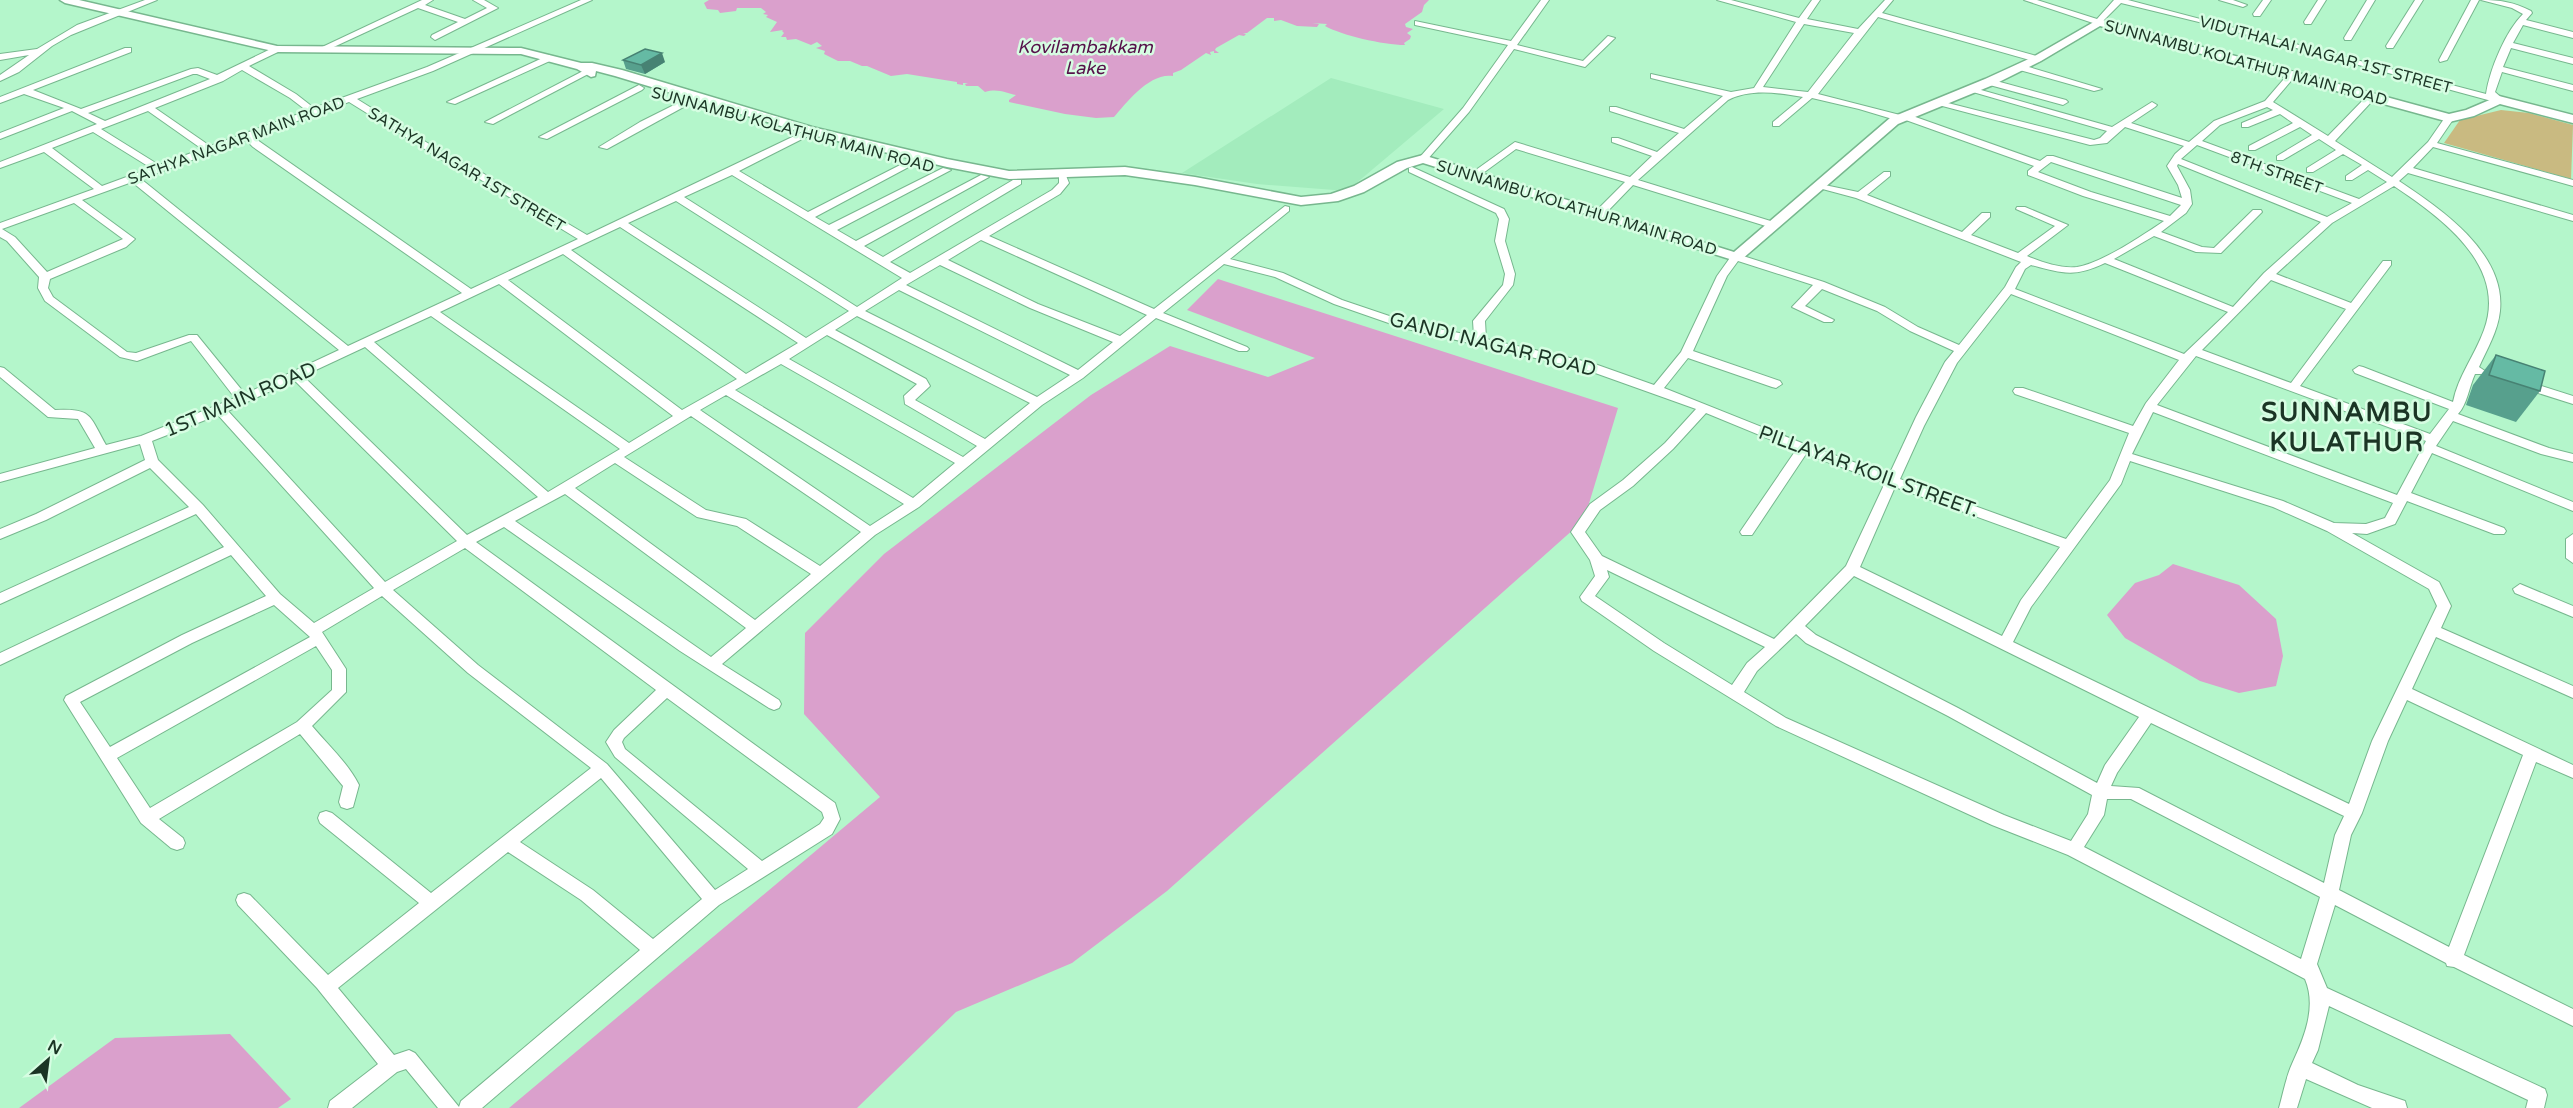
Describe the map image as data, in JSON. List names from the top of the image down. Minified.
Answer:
{"streets":{"street":["VIDUTHALAI NAGAR 1ST STREET","SUNNAMBU KOLATHUR MAIN ROAD","SATHYA NAGAR MAIN ROAD","SATHYA NAGAR 1ST STREET","8TH STREET","GANDI NAGAR ROAD","1ST MAIN ROAD","PILLAYAR KOIL STREET."]},"crossings":[["SUNNAMBU KOLATHUR MAIN ROAD","SATHYA NAGAR MAIN ROAD"],["SUNNAMBU KOLATHUR MAIN ROAD","1ST MAIN ROAD"],["SATHYA NAGAR MAIN ROAD","SATHYA NAGAR 1ST STREET"],["SATHYA NAGAR 1ST STREET","1ST MAIN ROAD"],["GANDI NAGAR ROAD","PILLAYAR KOIL STREET."]],"districts":["SUNNAMBU KULATHUR"],"water":["Kovilambakkam Lake"],"north":"top right"}
